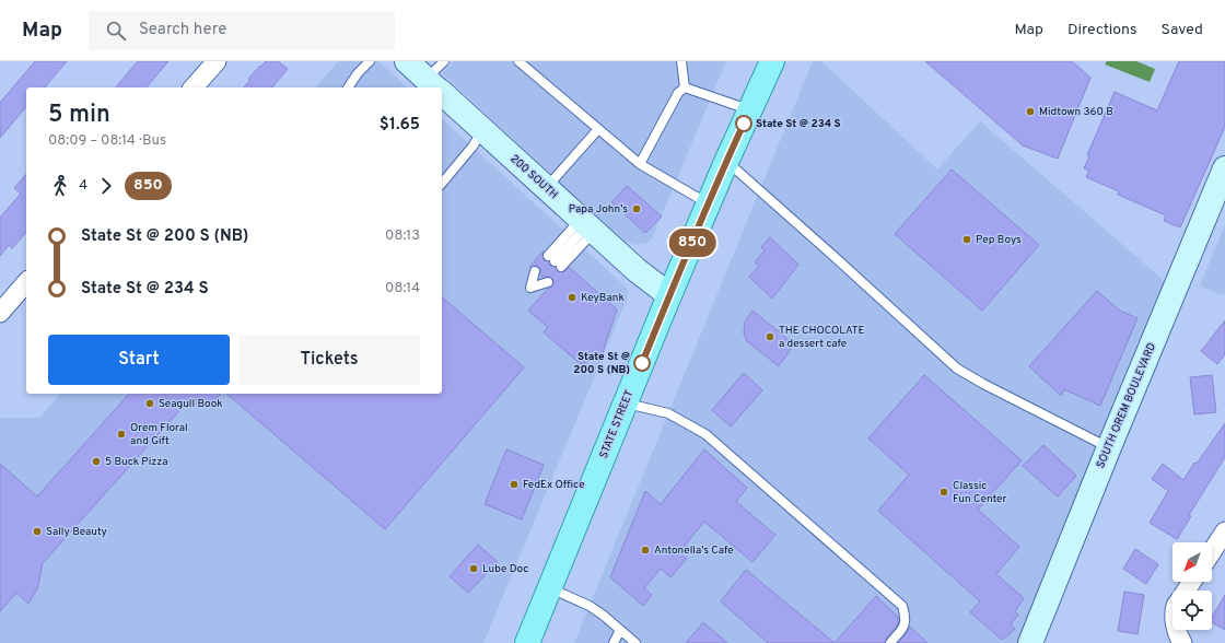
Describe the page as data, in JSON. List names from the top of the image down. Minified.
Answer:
{"streets":{"main road":["STATE STREET"],"street":["200 SOUTH","SOUTH OREM BOULEVARD"]},"crossings":[["200 SOUTH","STATE STREET"]],"places":["Midtown 360 B","State St @ 234 S","Papa John's","Pep Boys","KeyBank","THE CHOCOLATE a dessert cafe","State St @ 200 S (NB)","Seagull Book","Orem Floral and Gift","5 Buck Pizza","FedEx Office","Classic Fun Center","Sally Beauty","Antonella's Cafe","Lube Doc"],"lines":["bus line 850"],"north":"bottom left","page":{"header":"Map","search":"Search here","nav":["Map","Directions","Saved"],"on_map":"850","heading":["5 min","08:09 – 08:14 · Bus","$1.65"],"legs":["4","850"],"list":[{"name":"State St @ 200 S (NB)","value":"08:13"},{"name":"State St @ 234 S","value":"08:14"}],"buttons":["Start","Tickets"]}}
